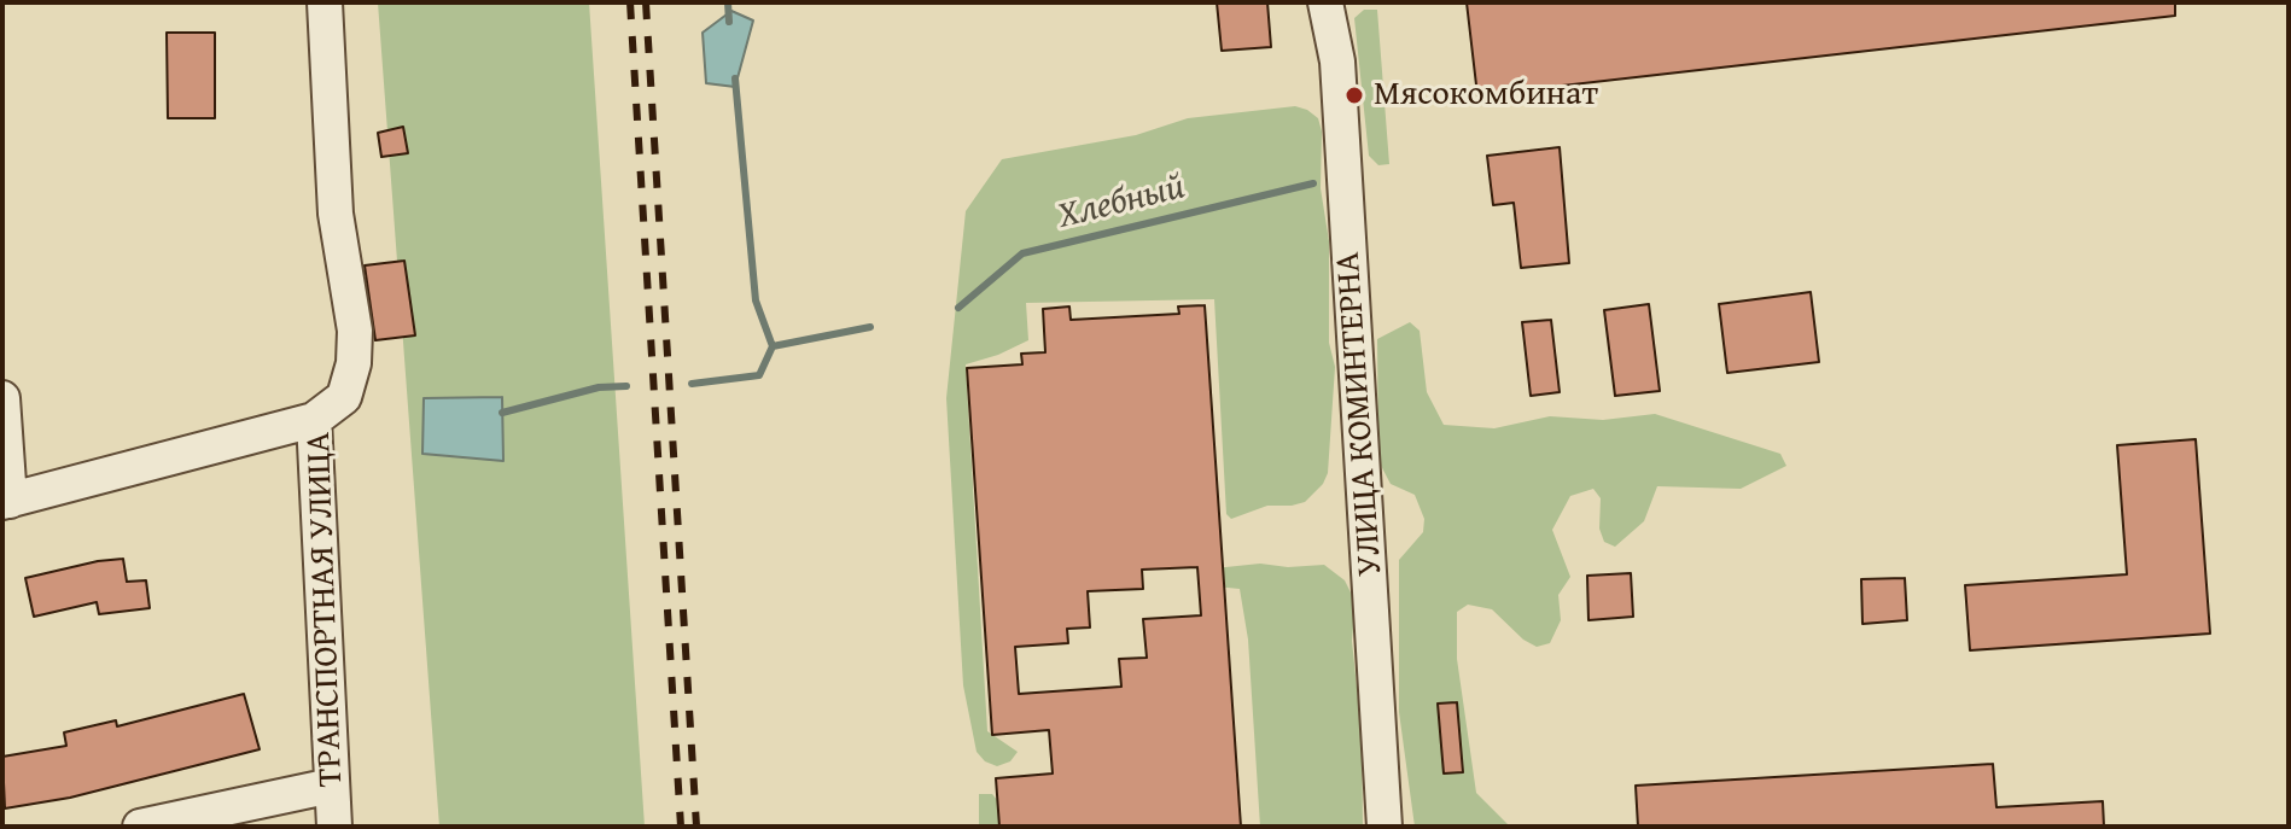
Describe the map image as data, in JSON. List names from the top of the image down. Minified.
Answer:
{"streets":{"street":["УЛИЦА КОМИНТЕРНА","ТРАНСПОРТНАЯ УЛИЦА"]},"water":["Хлебный"],"places":["Мясокомбинат"]}
